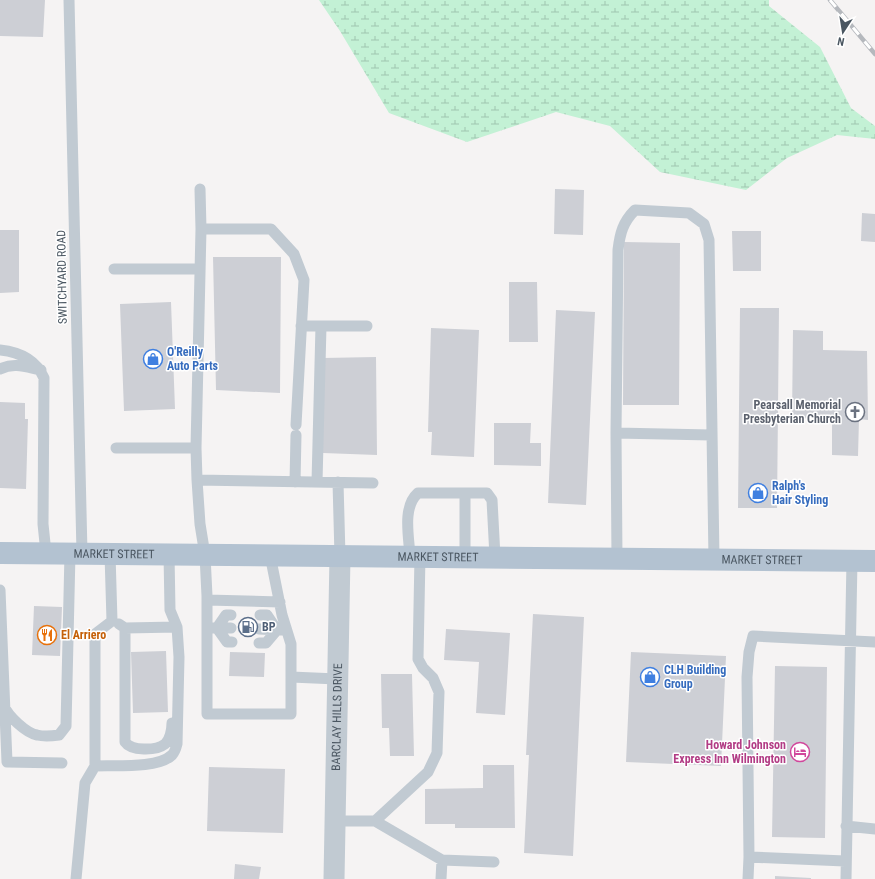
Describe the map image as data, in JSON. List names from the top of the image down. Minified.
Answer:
{"streets":{"main road":["MARKET STREET"],"street":["BARCLAY HILLS DRIVE"],"lane":["SWITCHYARD ROAD"]},"crossings":[["SWITCHYARD ROAD","MARKET STREET"],["MARKET STREET","BARCLAY HILLS DRIVE"]],"places":{"shop":["O'Reilly Auto Parts","Ralph's Hair Styling","CLH Building Group"],"church":["Pearsall Memorial Presbyterian Church"],"fuel station":["BP"],"restaurant":["El Arriero"],"hotel":["Howard Johnson Express Inn Wilmington"]},"north":"bottom"}
